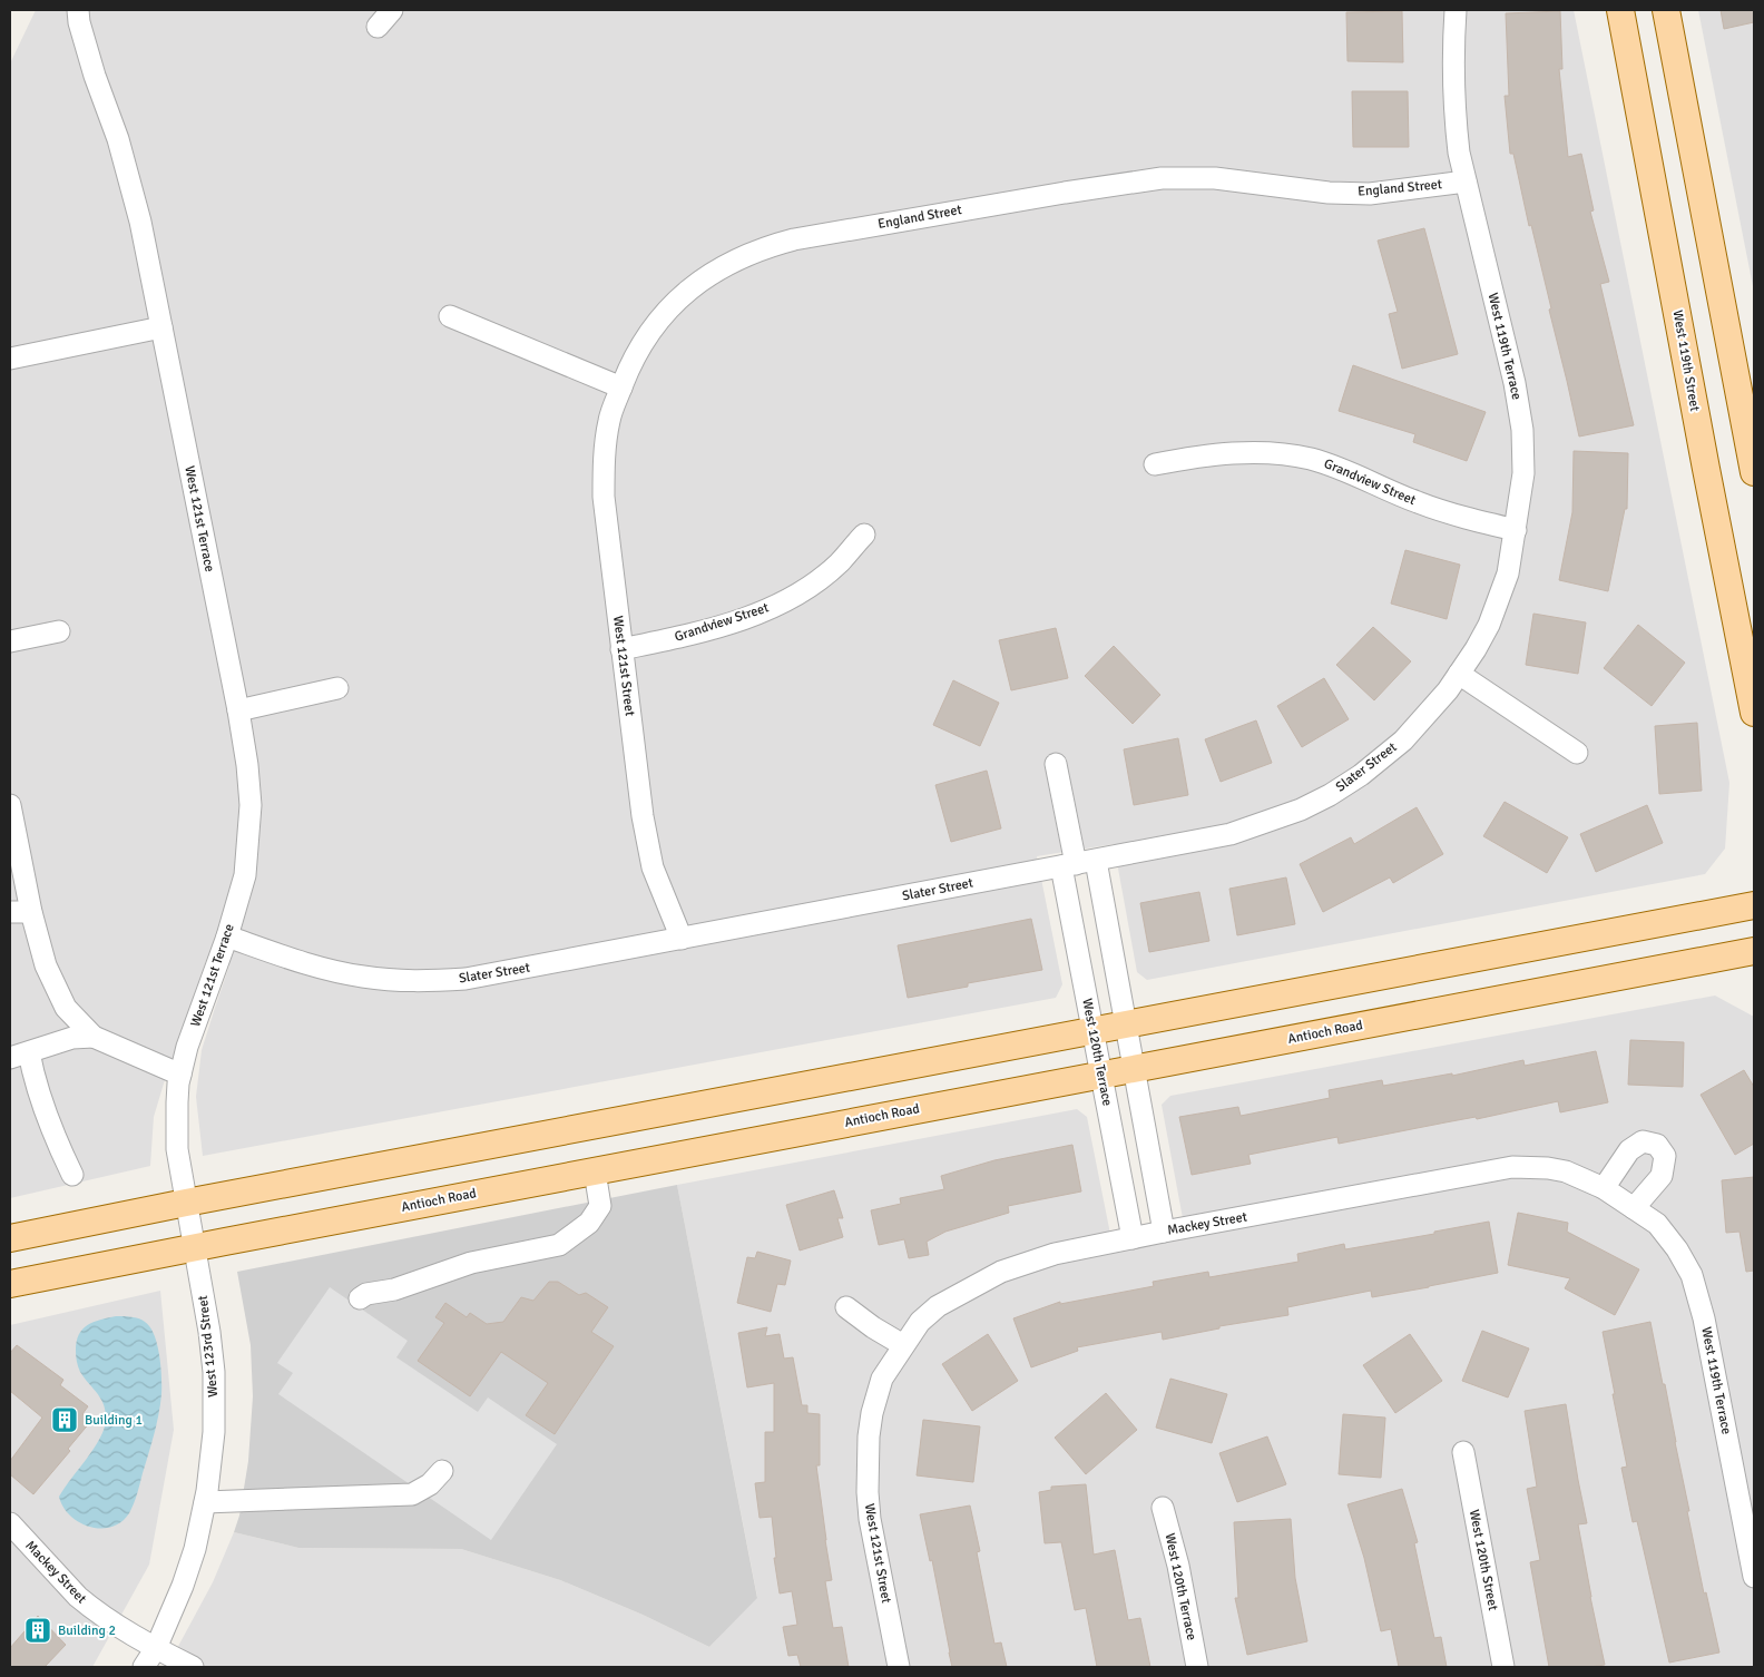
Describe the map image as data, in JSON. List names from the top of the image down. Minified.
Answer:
{"streets":{"main road":["West 119th Street","Antioch Road"],"street":["England Street","West 119th Terrace","Grandview Street","West 121st Terrace","West 121st Street","Slater Street","West 120th Terrace","Mackey Street","West 123rd Street","West 120th Street"]},"crossings":[["England Street","West 119th Terrace"],["England Street","West 121st Street"],["West 119th Terrace","Grandview Street"],["West 119th Terrace","Slater Street"],["West 119th Terrace","Mackey Street"],["Grandview Street","West 121st Street"],["West 121st Terrace","Slater Street"],["West 121st Terrace","Antioch Road"],["West 121st Terrace","West 123rd Street"],["West 121st Street","Slater Street"],["West 121st Street","Mackey Street"],["Slater Street","West 120th Terrace"],["Antioch Road","West 120th Terrace"],["Antioch Road","West 123rd Street"],["West 120th Terrace","Mackey Street"],["Mackey Street","West 123rd Street"]],"places":{"building":["Building 1","Building 2"]}}
